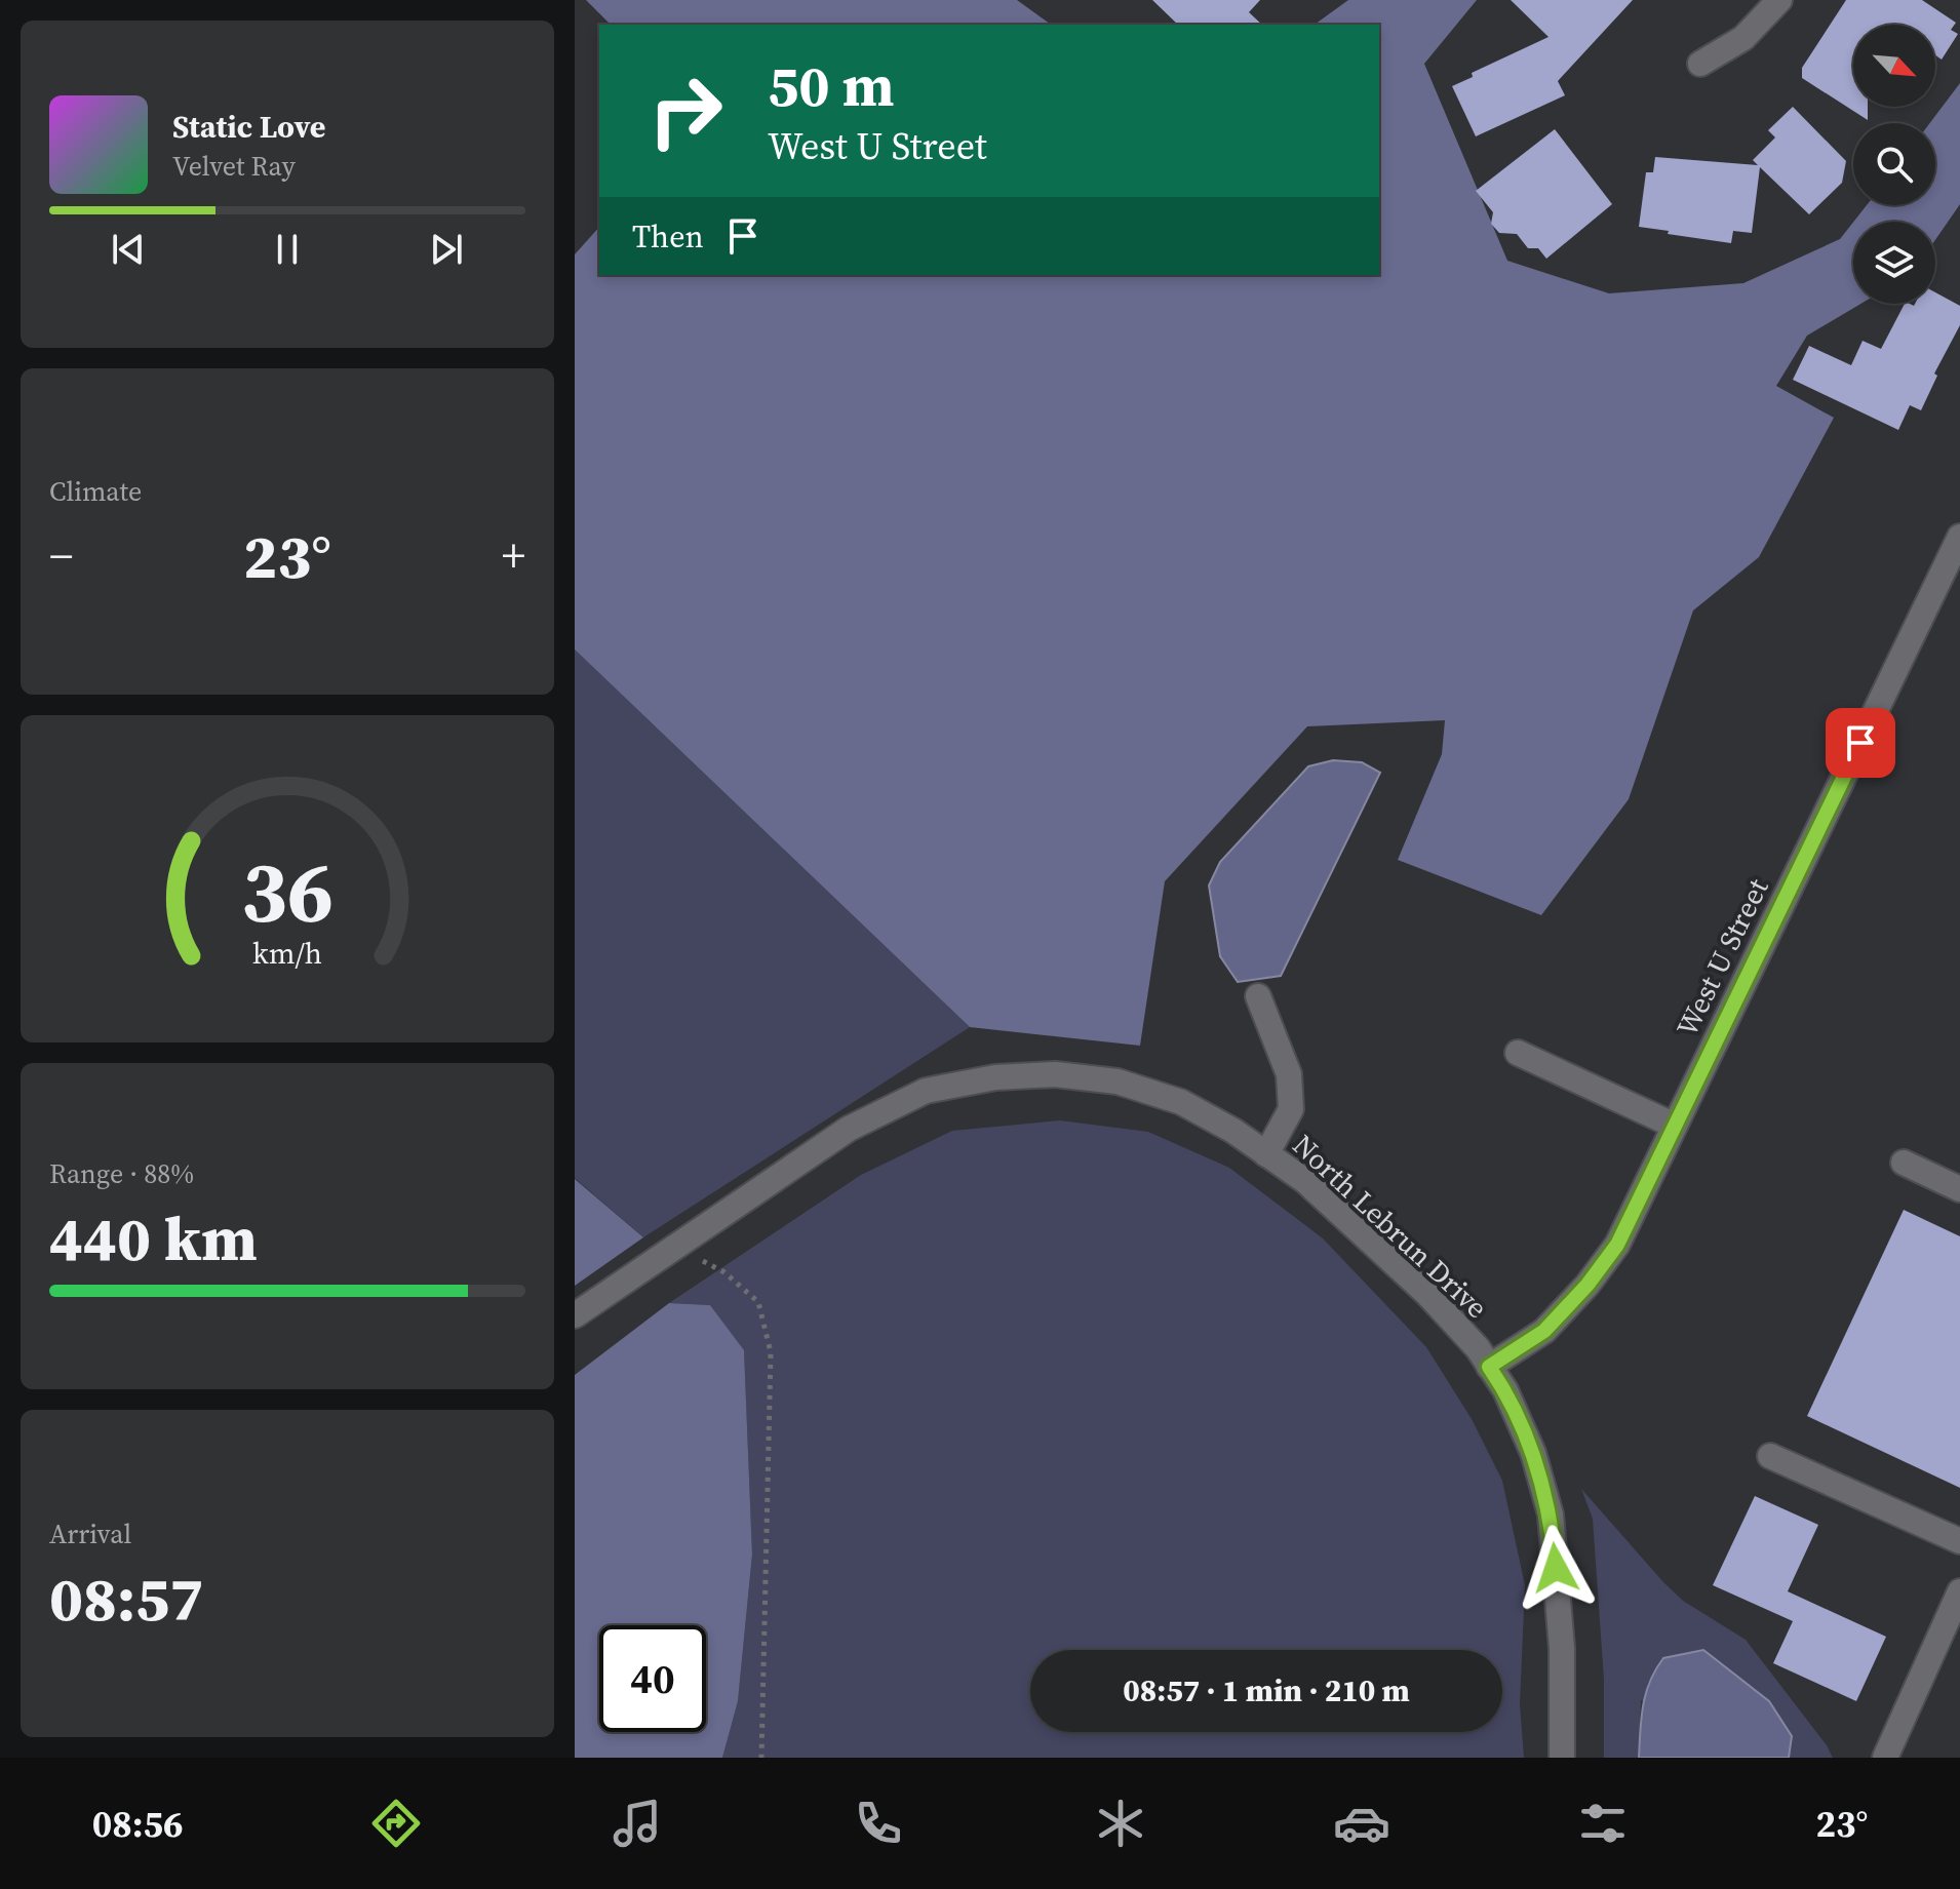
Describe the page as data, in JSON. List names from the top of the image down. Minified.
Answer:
{"streets":{"street":["West U Street","North Lebrun Drive"]},"crossings":[["West U Street","North Lebrun Drive"]],"north":"bottom right","page":{"turn":["50 m","West U Street"],"song":["Static Love","Velvet Ray"],"then":"Then","tile":["Climate",["Range · 88%","440 km"],["Arrival","08:57"]],"heat":["−","23°","+"],"limit":"40","trip":"08:57 · 1 min · 210 m","tabs":["08:56","23°"],"gauge":["36","km/h"]}}
